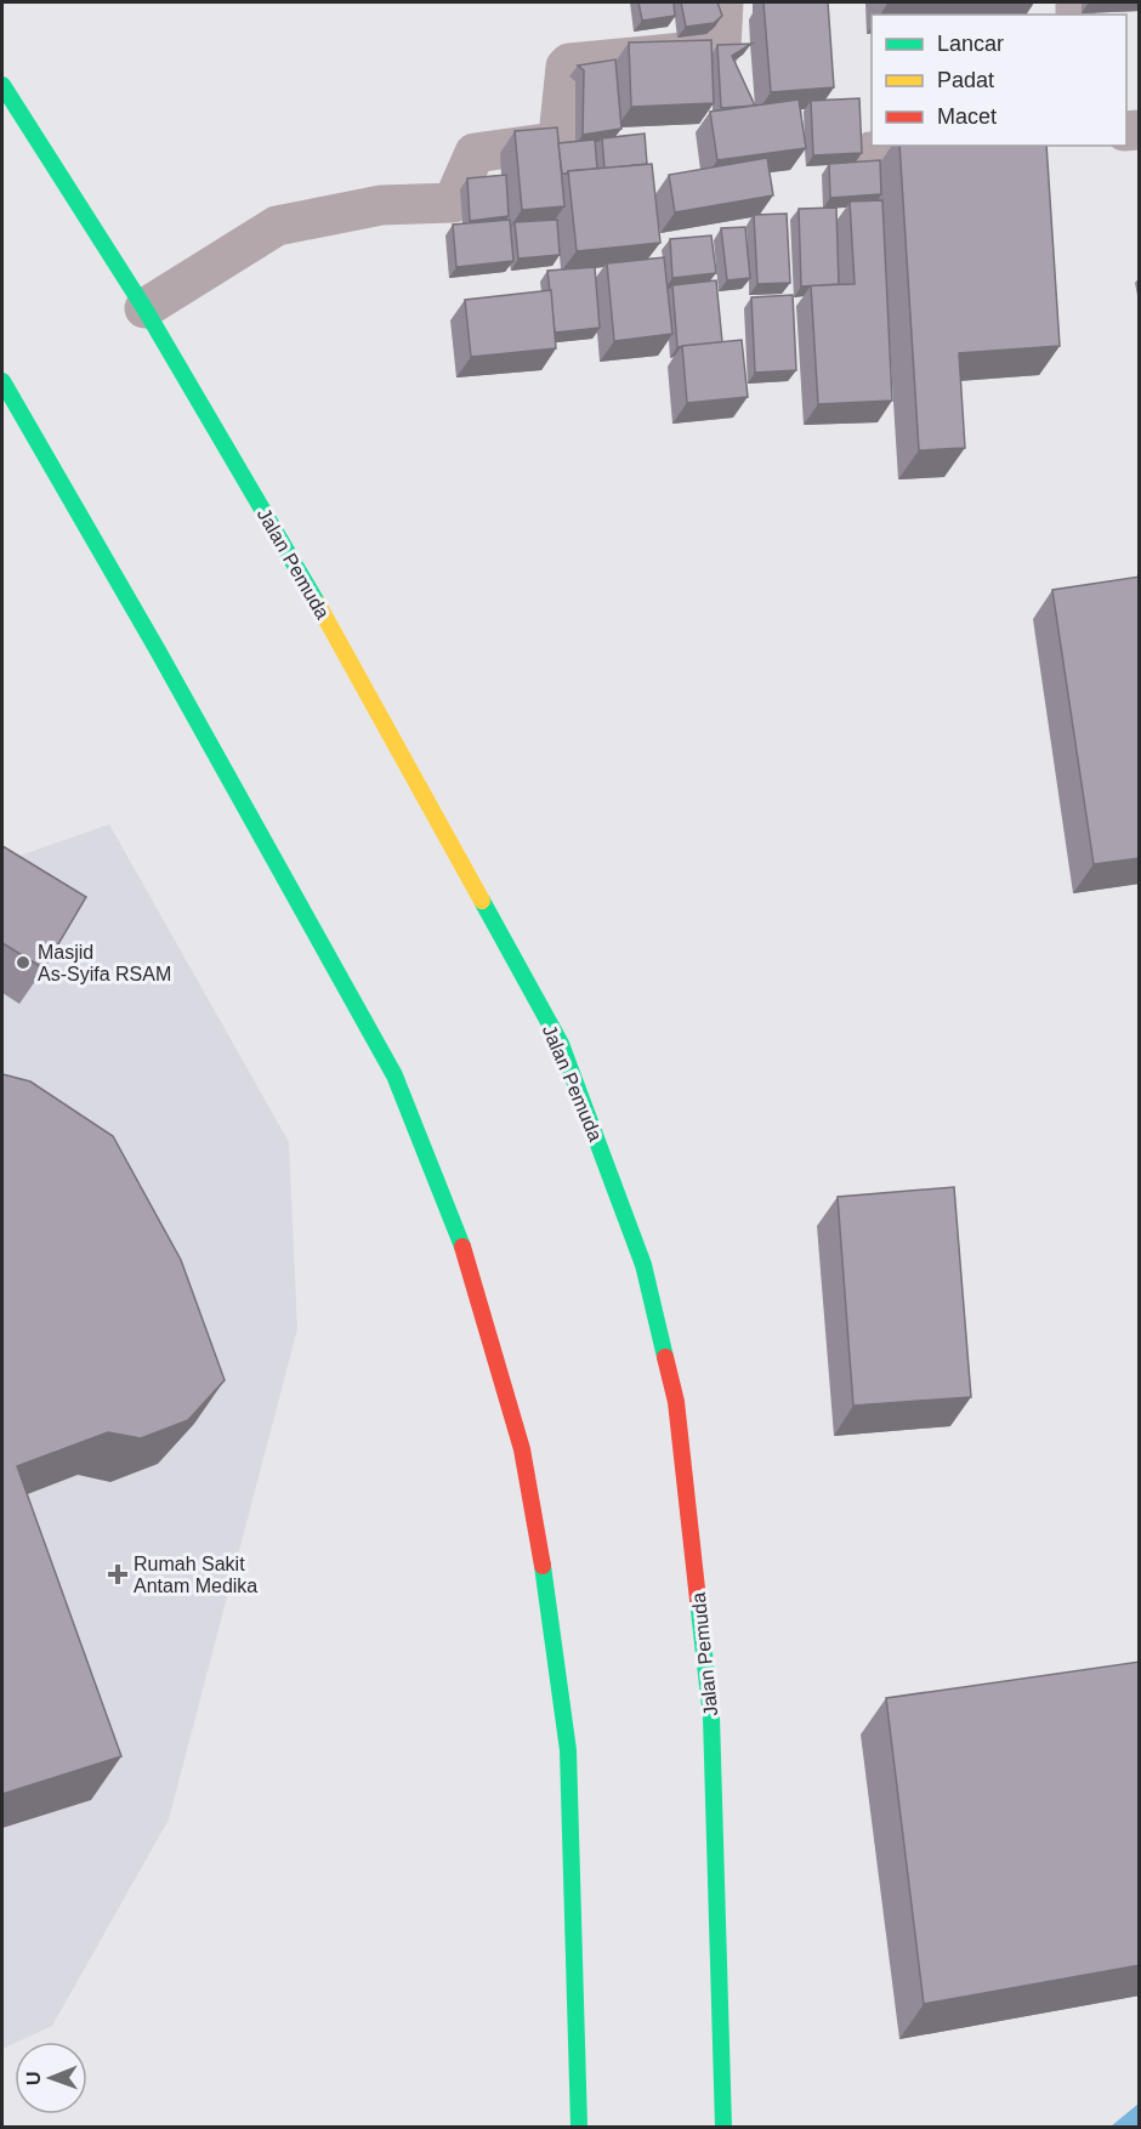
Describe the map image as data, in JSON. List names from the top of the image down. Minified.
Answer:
{"streets":{"main road":["Jalan Pemuda"]},"places":{"other":["Masjid As-Syifa RSAM"],"health":["Rumah Sakit Antam Medika"]},"legend":["Lancar","Padat","Macet"],"north":"left"}
